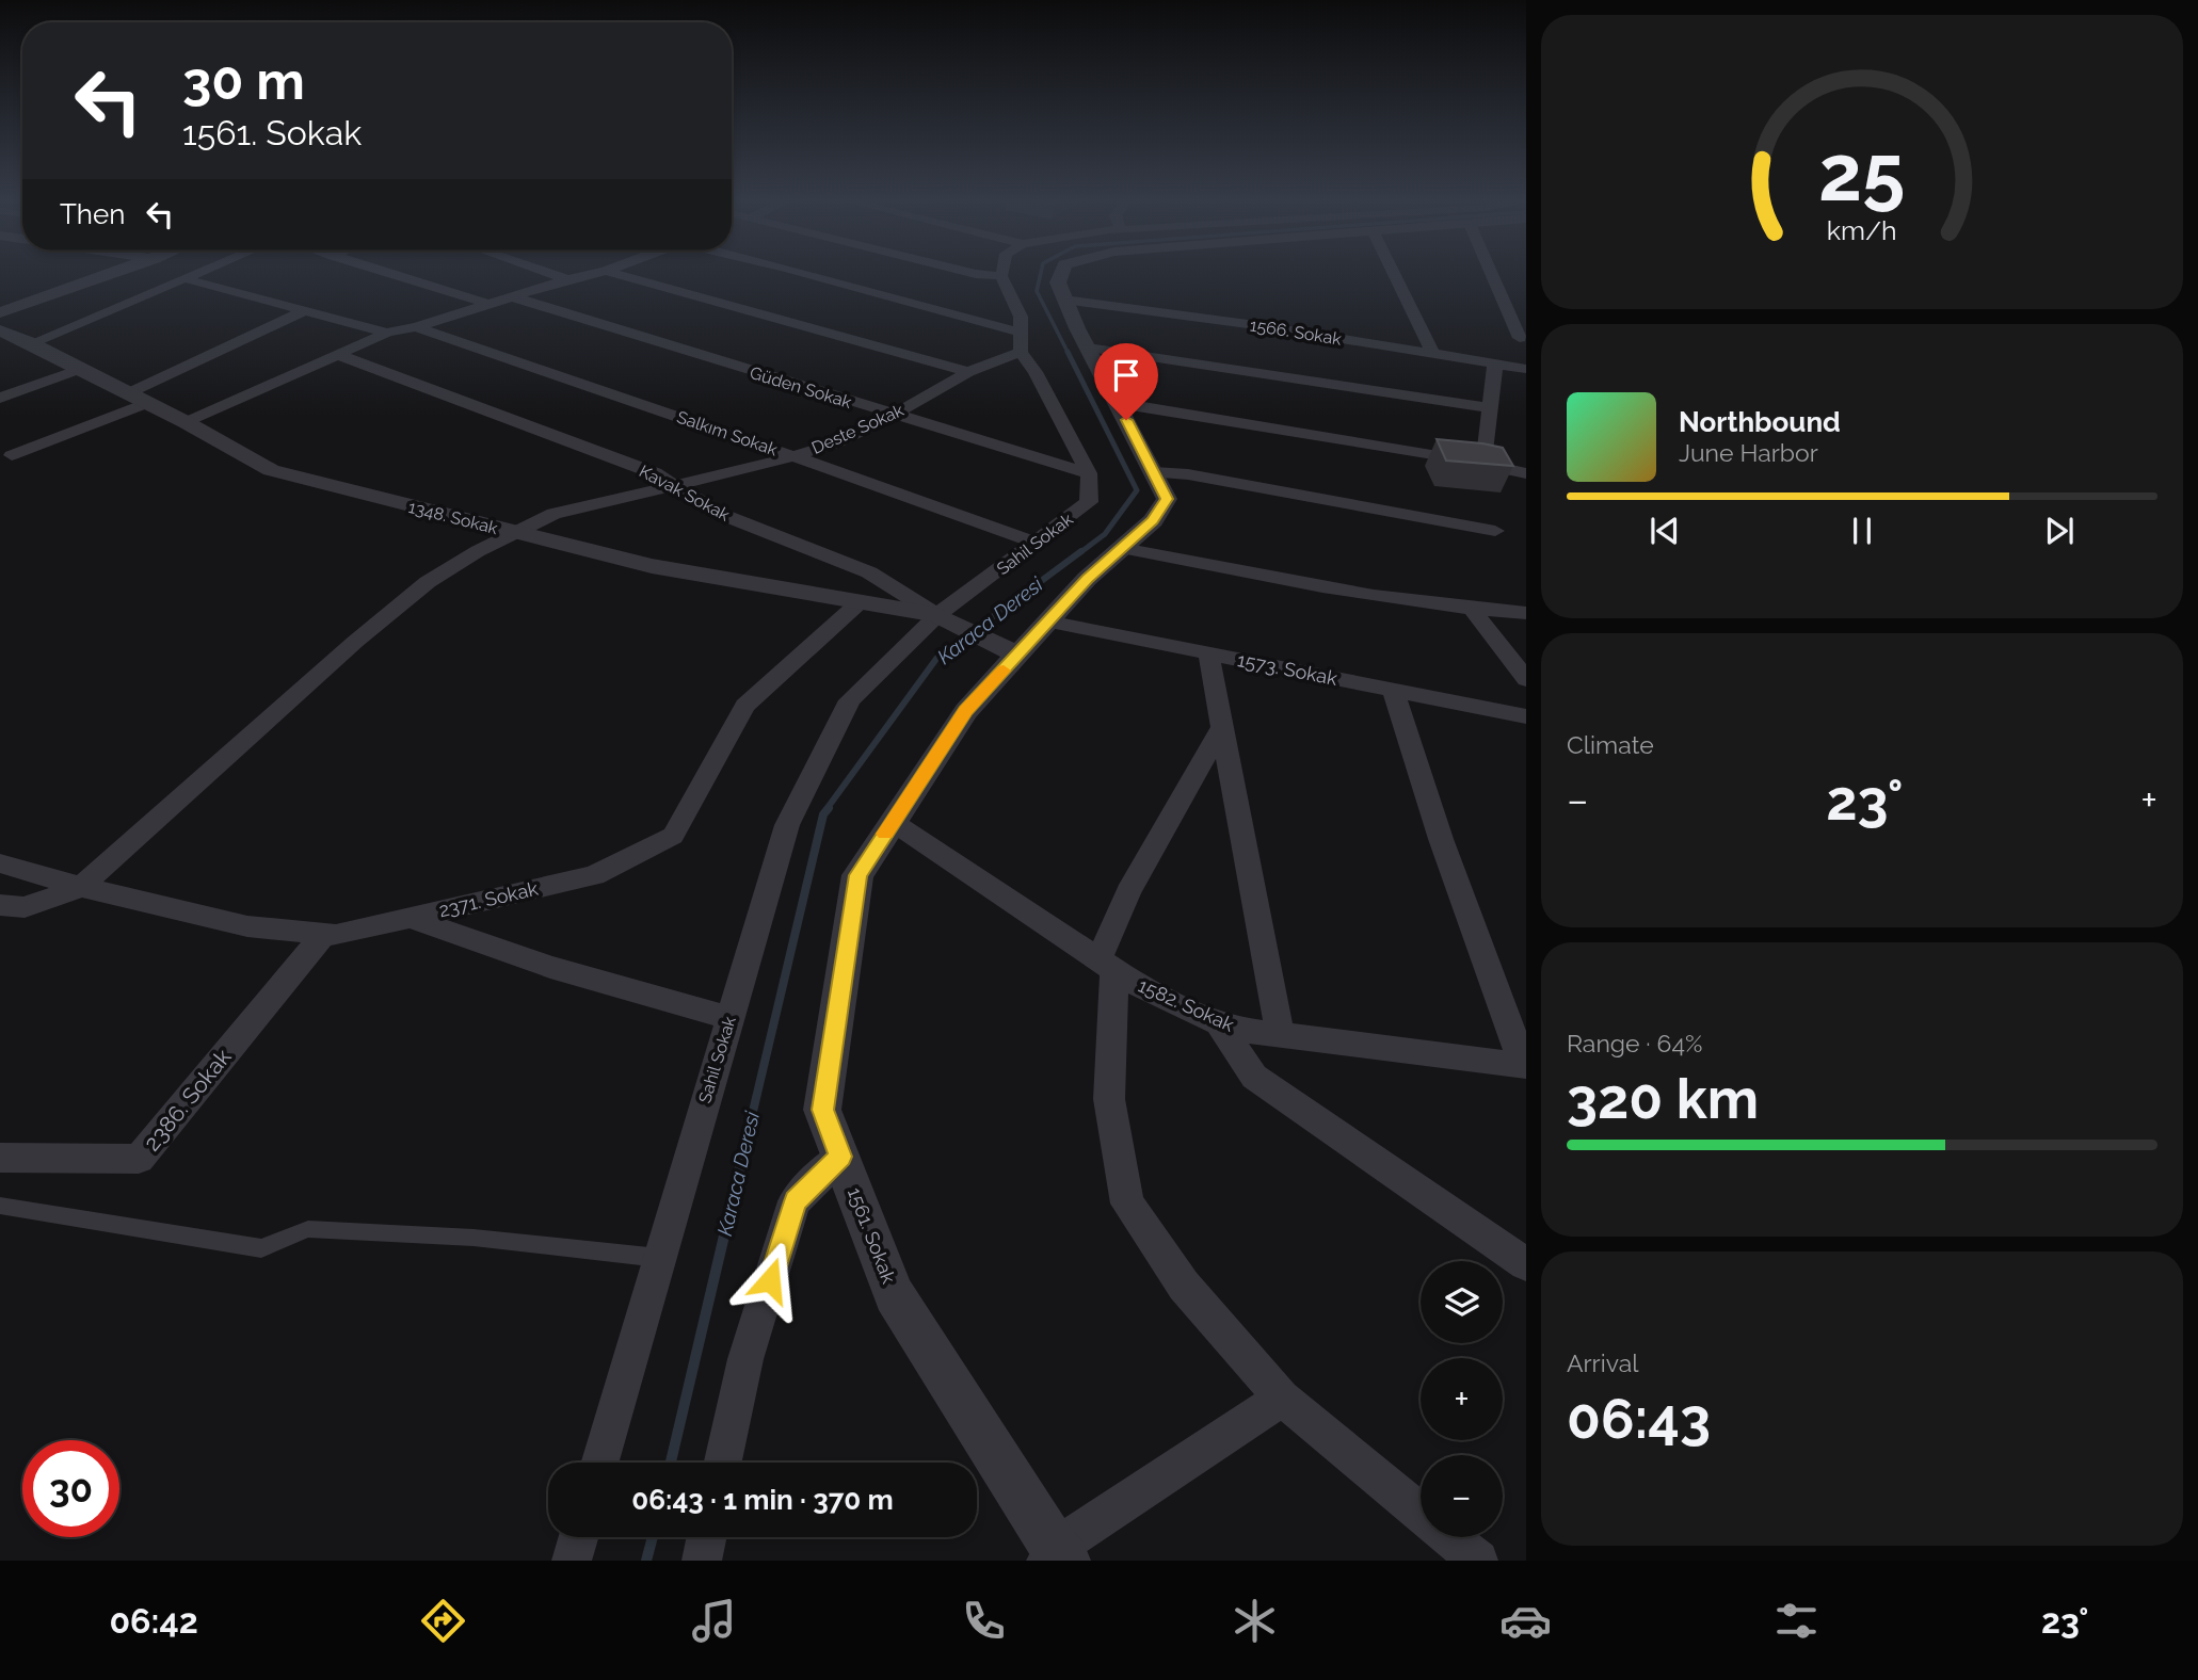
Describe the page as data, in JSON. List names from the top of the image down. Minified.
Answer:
{"streets":{"street":["1566. Sokak","Güden Sokak","Deste Sokak","Salkım Sokak","Kavak Sokak","1348. Sokak","Sahil Sokak","1573. Sokak","2371. Sokak","1582. Sokak","2386. Sokak","1561. Sokak"]},"crossings":[["1566. Sokak","1561. Sokak"],["Güden Sokak","Deste Sokak"],["Güden Sokak","Sahil Sokak"],["Deste Sokak","Salkım Sokak"],["Deste Sokak","Kavak Sokak"],["Deste Sokak","1348. Sokak"],["Deste Sokak","2371. Sokak"],["Salkım Sokak","Sahil Sokak"],["Kavak Sokak","1348. Sokak"],["Kavak Sokak","Sahil Sokak"],["1348. Sokak","Sahil Sokak"],["1348. Sokak","2371. Sokak"],["1348. Sokak","1561. Sokak"],["1573. Sokak","1561. Sokak"],["2371. Sokak","2386. Sokak"],["1582. Sokak","1561. Sokak"]],"water":["Karaca Deresi"],"page":{"turn":["30 m","1561. Sokak"],"then":"Then","song":["Northbound","June Harbor"],"tile":["Climate",["Range · 64%","320 km"],["Arrival","06:43"]],"heat":["−","23°","+"],"map_buttons":["+","−"],"limit":"30","trip":"06:43 · 1 min · 370 m","tabs":["06:42","23°"],"gauge":["25","km/h"]}}
